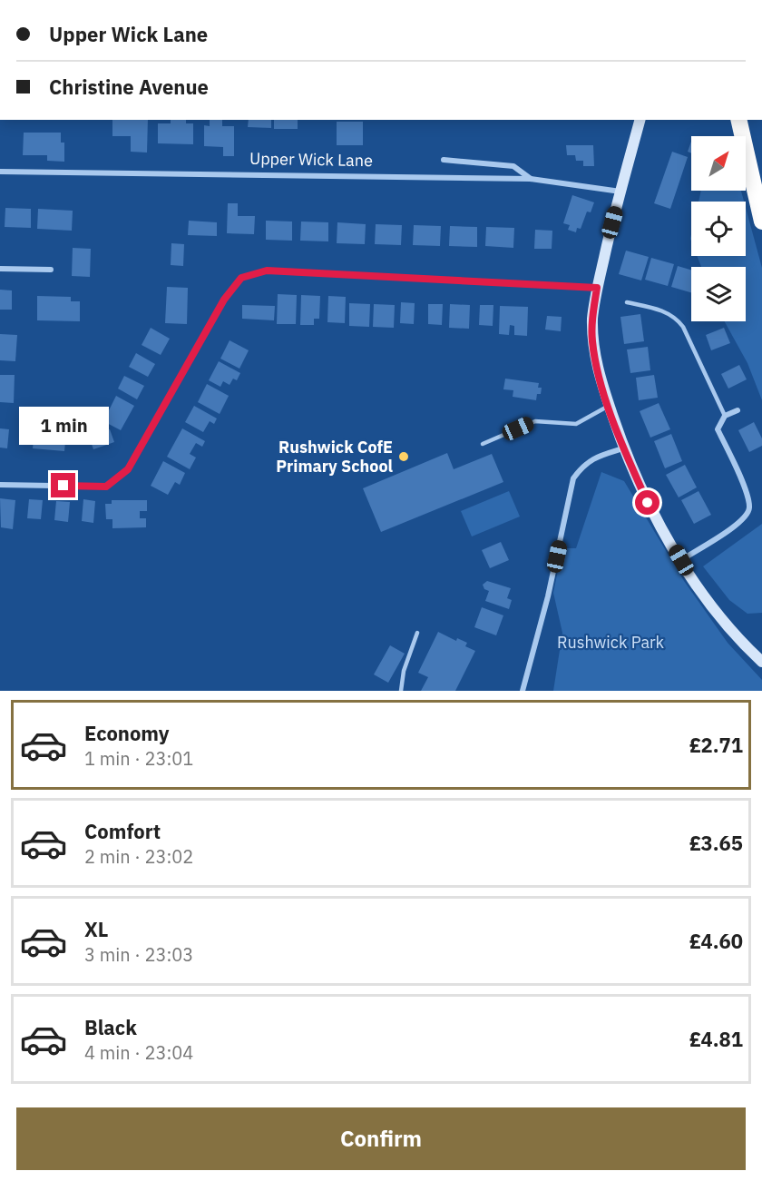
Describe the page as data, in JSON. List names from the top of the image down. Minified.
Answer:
{"streets":{"street":["Upper Wick Lane"]},"parks":["Rushwick Park"],"places":["Rushwick CofE Primary School"],"north":"top right","page":{"banner":["Upper Wick Lane","Christine Avenue"],"bubble":"1 min","list":[{"name":"Economy","note":"1 min · 23:01","value":"£2.71"},{"name":"Comfort","note":"2 min · 23:02","value":"£3.65"},{"name":"XL","note":"3 min · 23:03","value":"£4.60"},{"name":"Black","note":"4 min · 23:04","value":"£4.81"}],"buttons":"Confirm"}}
